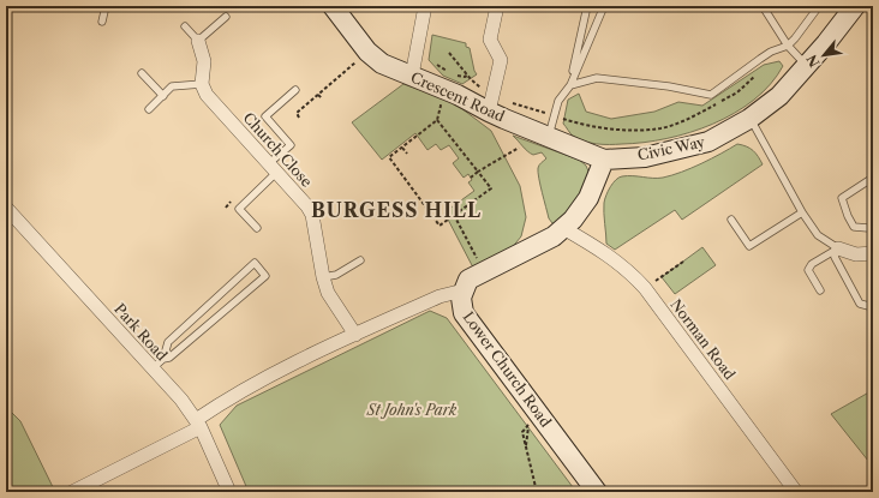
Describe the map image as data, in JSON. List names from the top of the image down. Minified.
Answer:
{"streets":{"street":["Crescent Road","Civic Way","Church Close","Park Road","Norman Road","Lower Church Road"]},"crossings":[["Crescent Road","Civic Way"],["Crescent Road","Lower Church Road"],["Civic Way","Lower Church Road"],["Norman Road","Lower Church Road"]],"districts":["BURGESS HILL"],"parks":["St John's Park"],"north":"bottom left"}
